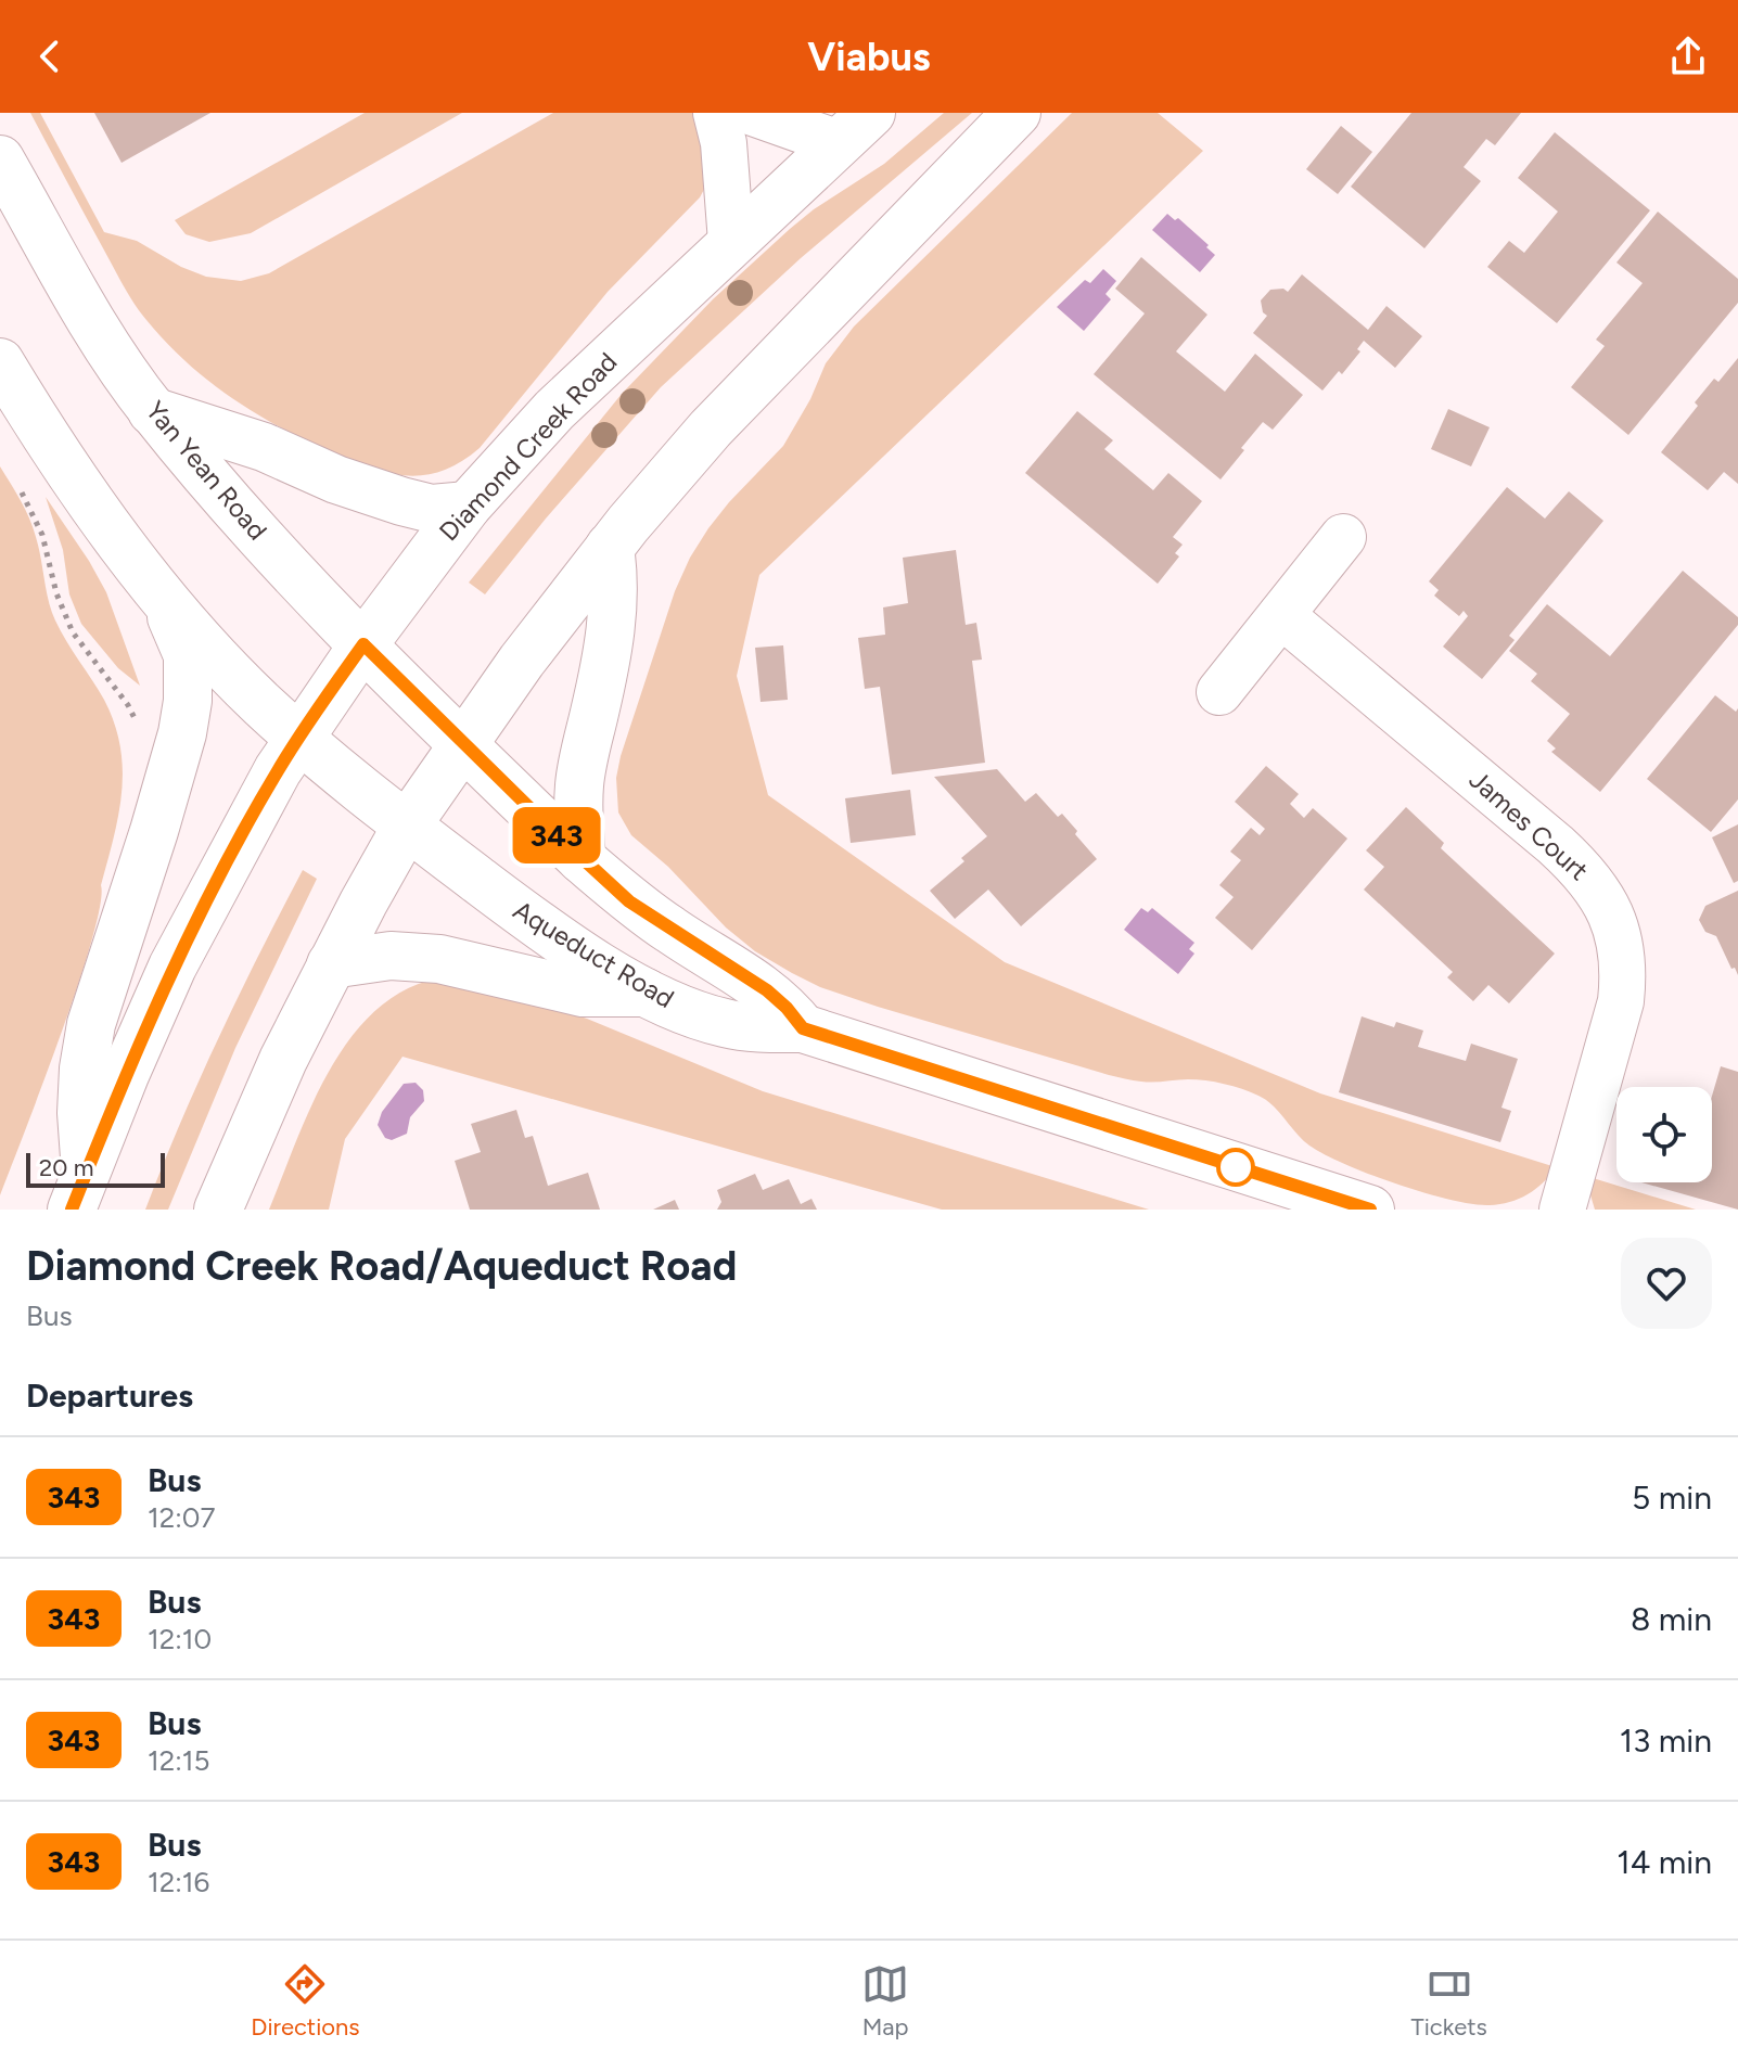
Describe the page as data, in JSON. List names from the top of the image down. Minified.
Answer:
{"streets":{"main road":["Diamond Creek Road","Yan Yean Road","Aqueduct Road"],"street":["James Court"]},"crossings":[["Diamond Creek Road","Yan Yean Road"]],"lines":["bus line 343"],"scale_bar":"20 m","page":{"header":"Viabus","on_map":"343","scale":"20 m","heading":[["Diamond Creek Road/Aqueduct Road","Bus"],"Departures"],"list":[{"mark":"343","name":"Bus","note":"12:07","value":"5 min"},{"mark":"343","name":"Bus","note":"12:10","value":"8 min"},{"mark":"343","name":"Bus","note":"12:15","value":"13 min"},{"mark":"343","name":"Bus","note":"12:16","value":"14 min"}],"tabs":["Directions","Map","Tickets"]}}
